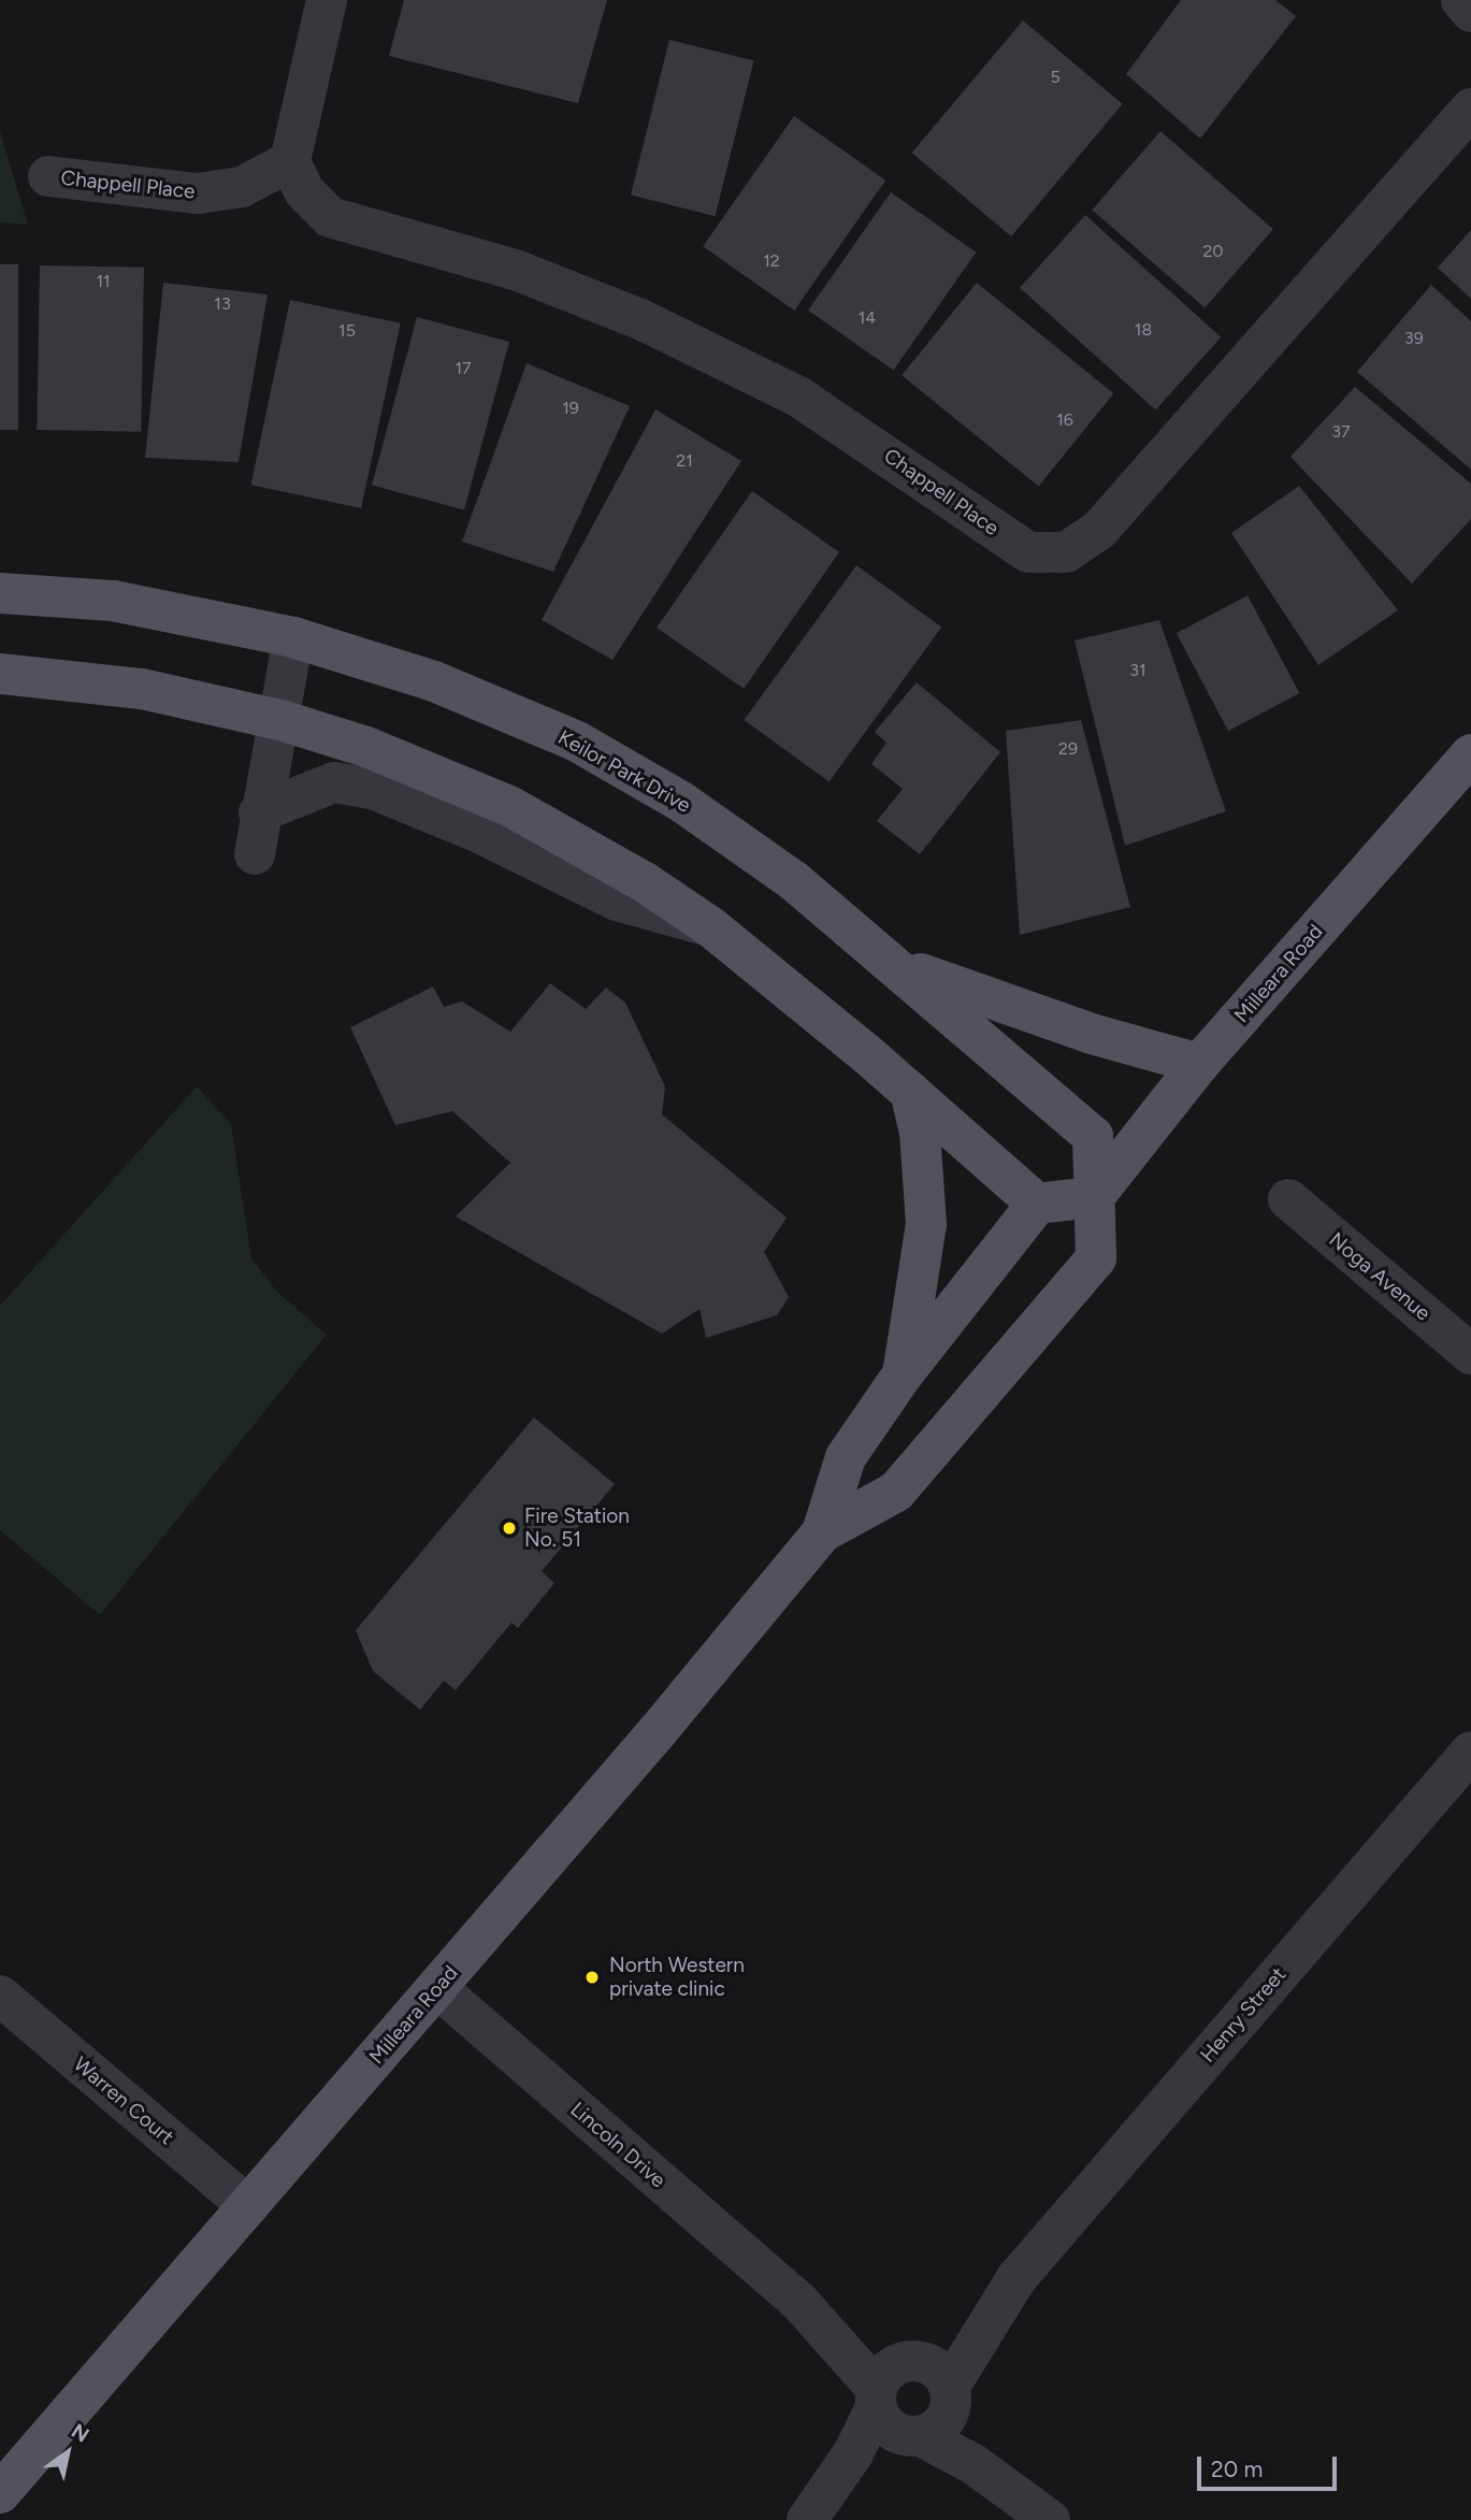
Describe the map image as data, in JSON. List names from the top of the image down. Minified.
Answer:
{"streets":{"main road":["Keilor Park Drive","Milleara Road"],"street":["Chappell Place","Noga Avenue","Henry Street","Warren Court","Lincoln Drive"]},"crossings":[["Keilor Park Drive","Milleara Road"],["Milleara Road","Warren Court"],["Milleara Road","Lincoln Drive"],["Henry Street","Lincoln Drive"]],"places":["Fire Station No. 51","North Western private clinic"],"house_numbers":["5","20","12","11","13","14","18","15","39","17","19","16","37","21","31","29"],"scale_bar":"20 m","north":"top right"}
